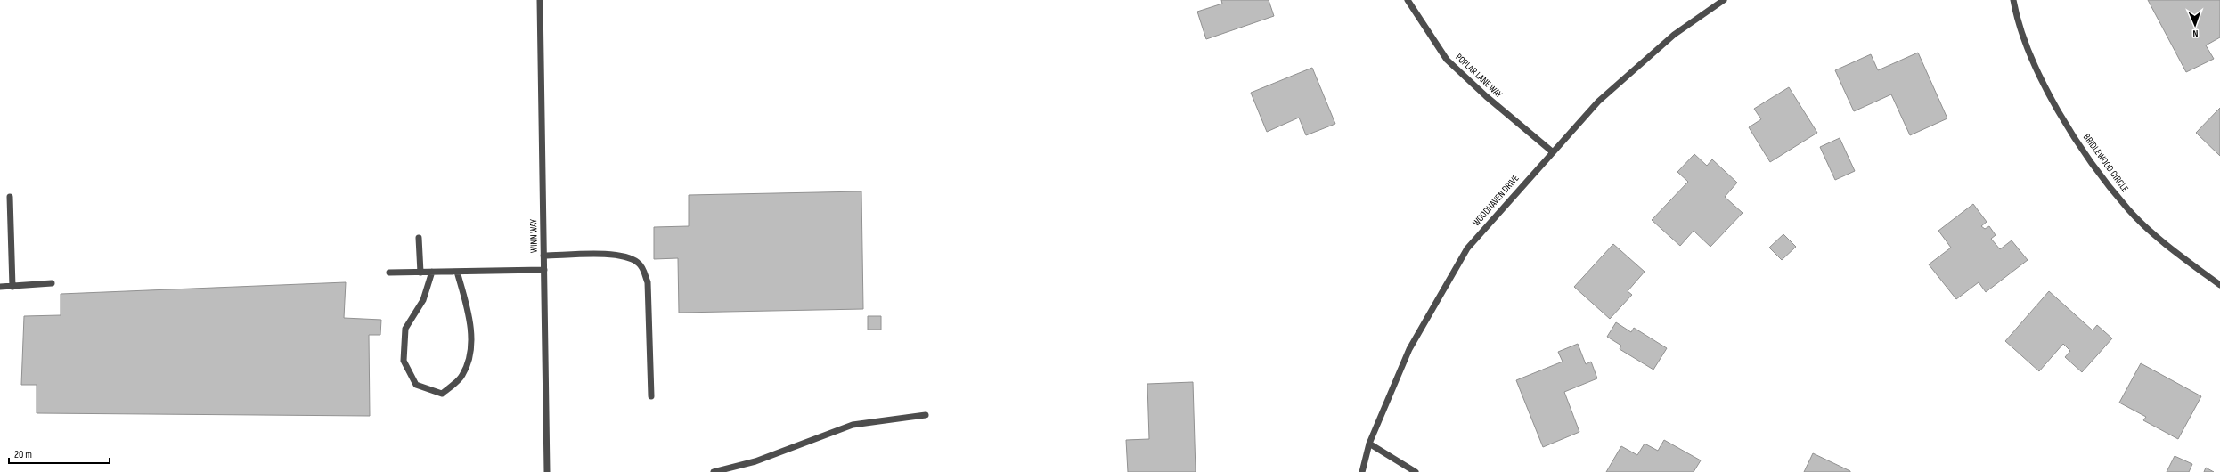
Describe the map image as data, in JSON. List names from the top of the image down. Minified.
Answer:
{"streets":{"street":["POPLAR LANE WAY","BRIDLEWOOD CIRCLE","WOODHAVEN DRIVE","WINN WAY"]},"crossings":[["POPLAR LANE WAY","WOODHAVEN DRIVE"]],"scale_bar":"20 m","north":"bottom"}
